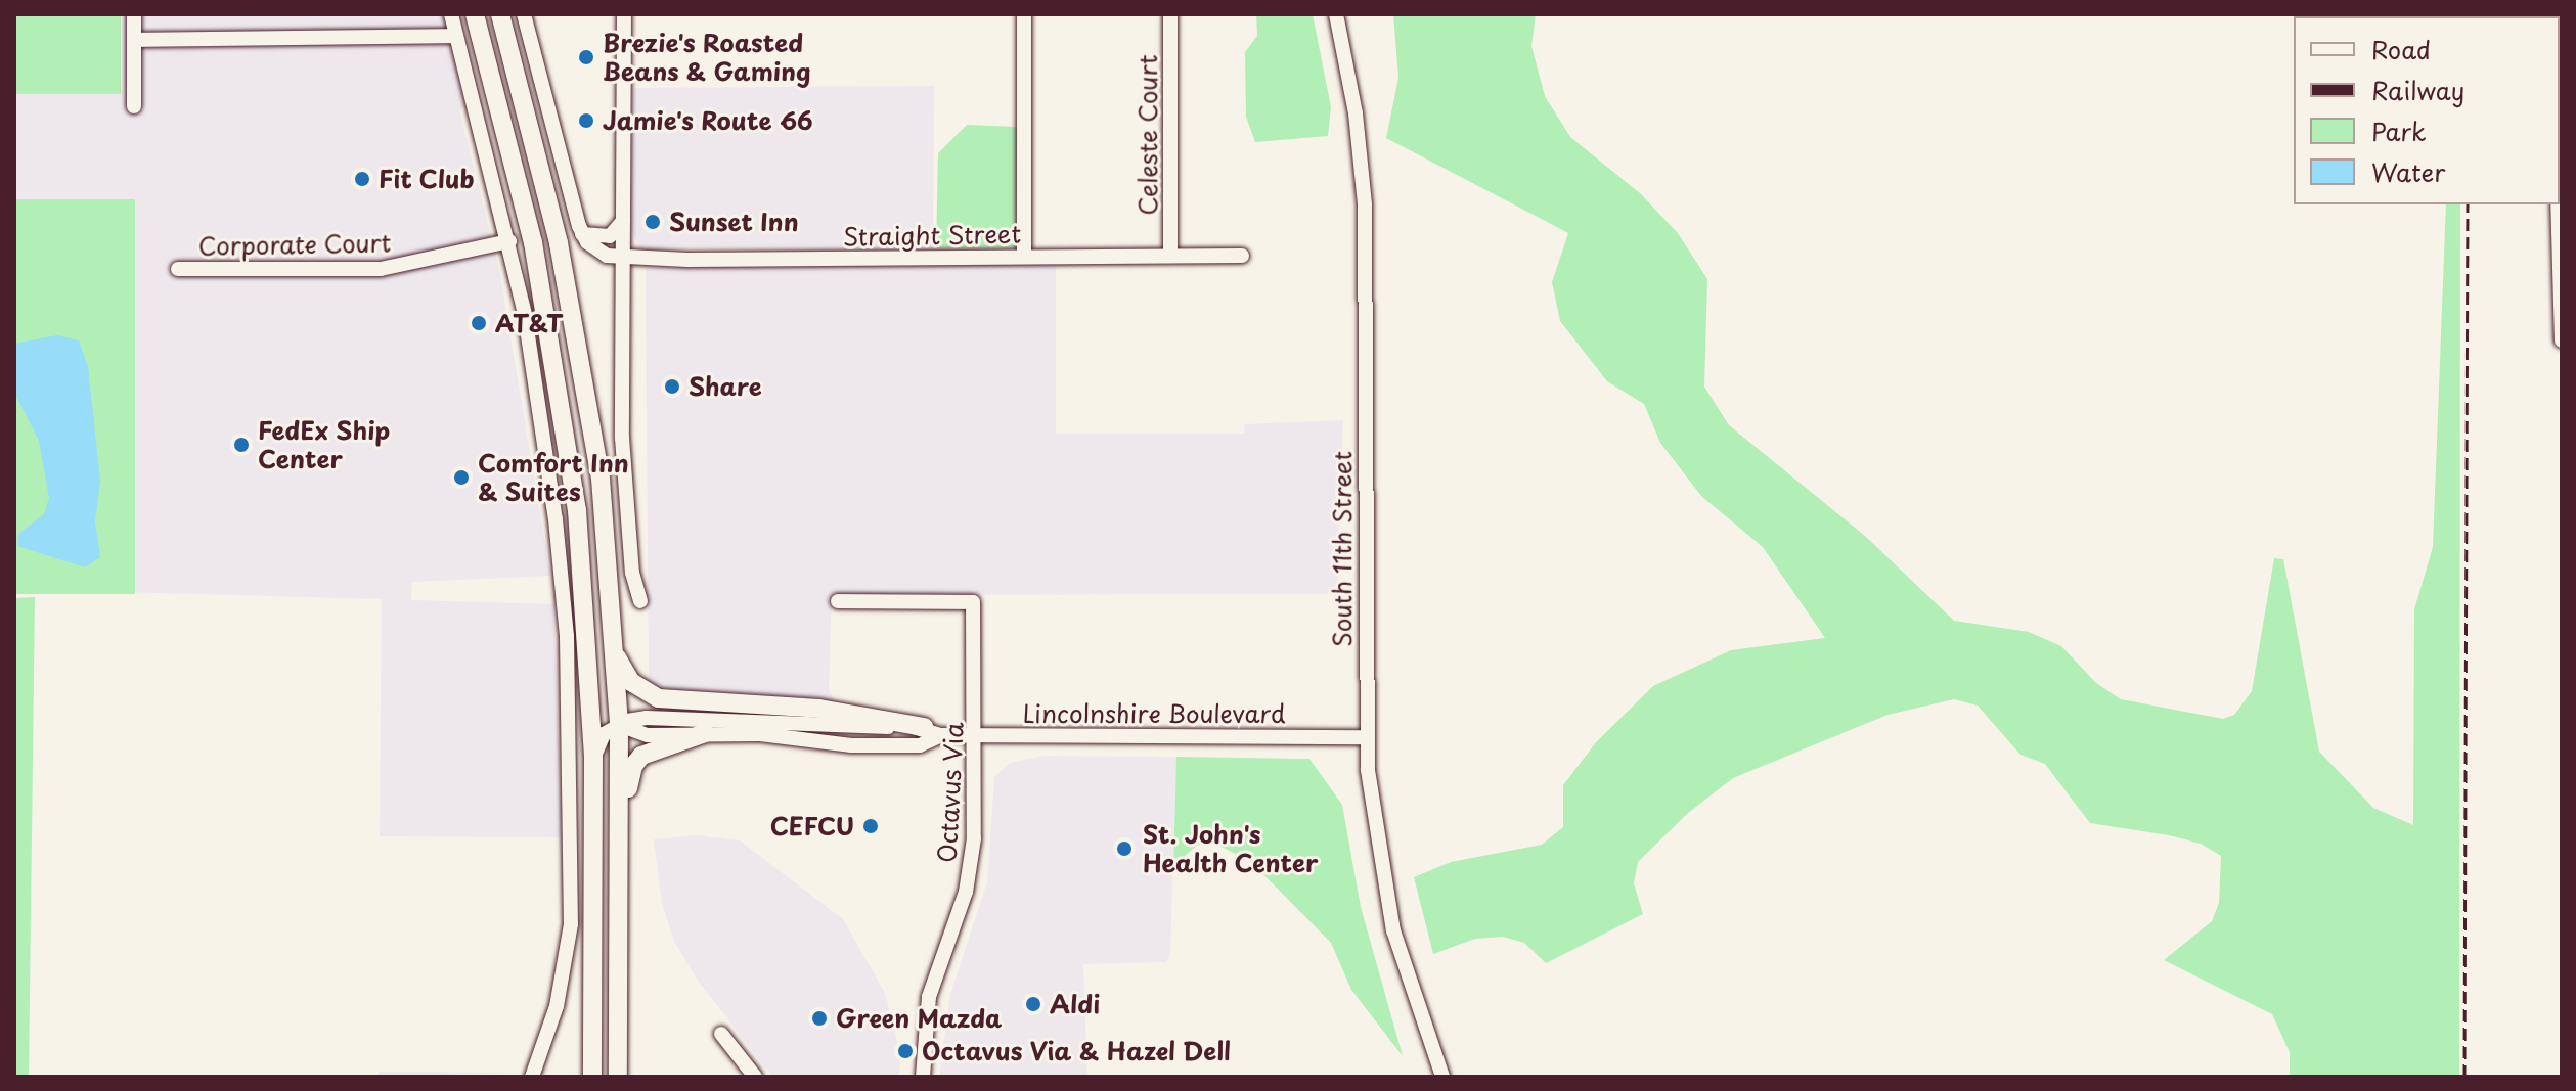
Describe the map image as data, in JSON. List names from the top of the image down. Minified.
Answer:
{"streets":{"street":["Celeste Court","Straight Street","Corporate Court","South 11th Street","Lincolnshire Boulevard","Octavus Via"]},"crossings":[["Celeste Court","Straight Street"],["South 11th Street","Lincolnshire Boulevard"],["Lincolnshire Boulevard","Octavus Via"]],"places":["Brezie's Roasted Beans & Gaming","Jamie's Route 66","Fit Club","Sunset Inn","AT&T","Share","FedEx Ship Center","Comfort Inn & Suites","CEFCU","St. John's Health Center","Aldi","Green Mazda","Octavus Via & Hazel Dell"],"legend":["Road","Railway","Park","Water"]}
